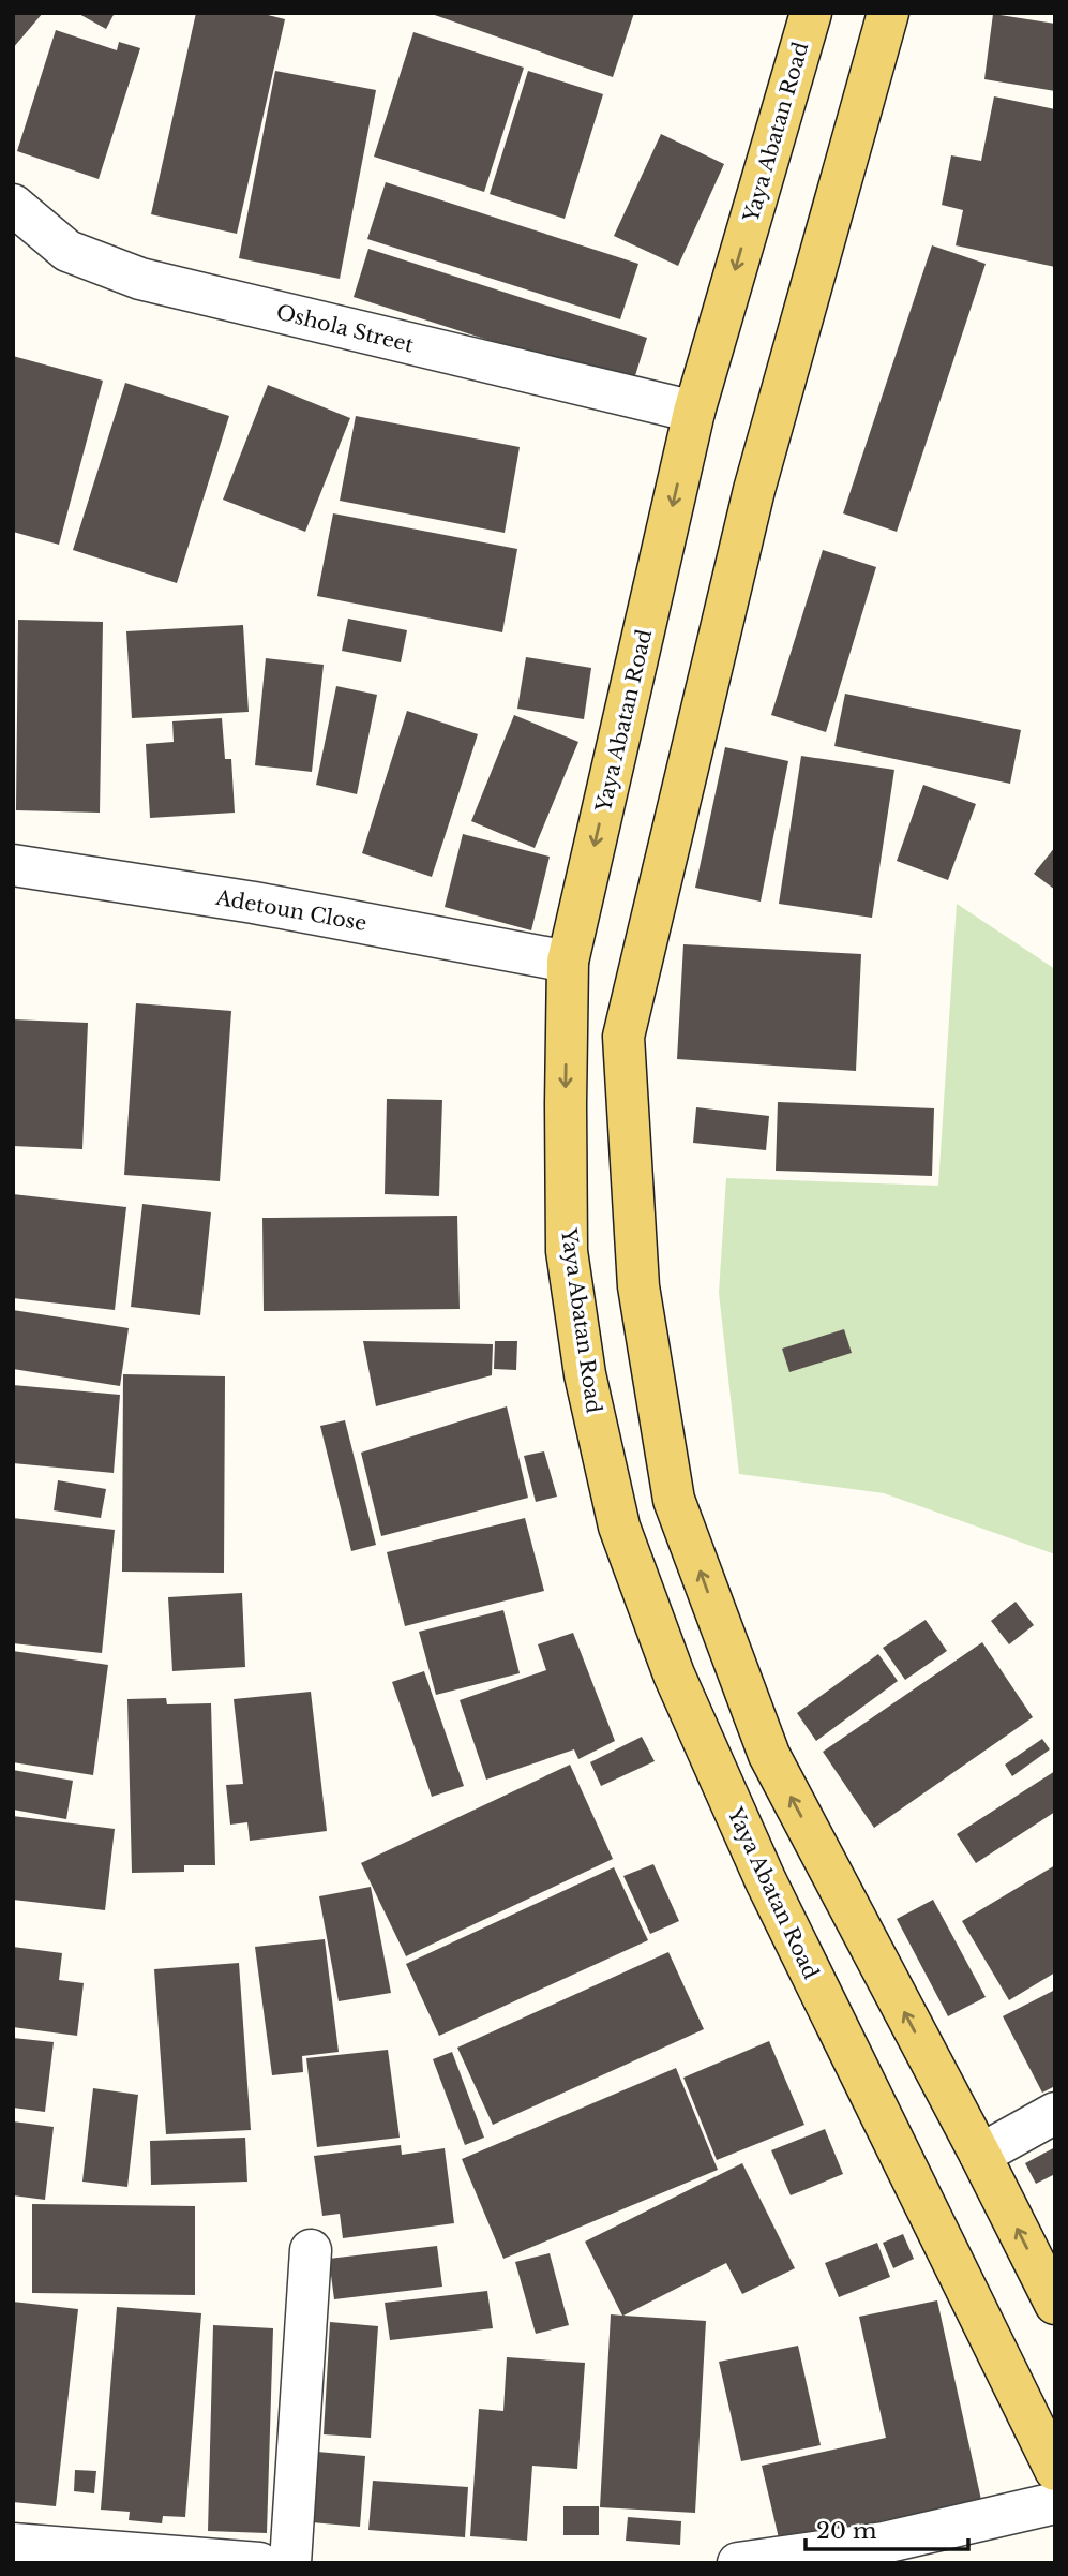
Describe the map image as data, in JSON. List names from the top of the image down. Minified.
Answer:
{"streets":{"main road":["Yaya Abatan Road"],"street":["Oshola Street","Adetoun Close"]},"crossings":[["Yaya Abatan Road","Oshola Street"],["Yaya Abatan Road","Adetoun Close"]],"scale_bar":"20 m"}
